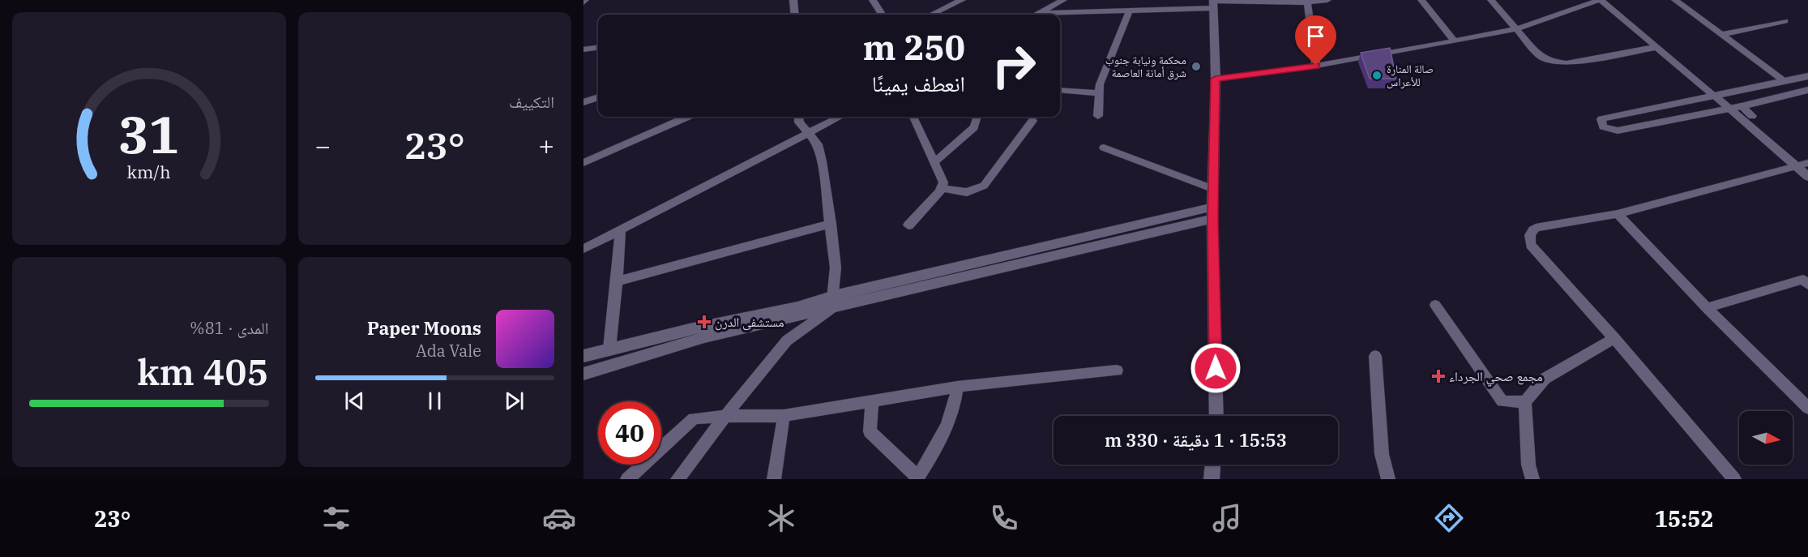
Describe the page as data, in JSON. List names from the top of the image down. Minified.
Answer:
{"places":{"other":["محكمة ونيابة جنوب شرق أمانة العاصمة","صالة المنارة للأعراس"],"health":["مستشفى الدرن","مجمع صحي الجرداء"]},"north":"right","page":{"tile":["التكييف",["المدى · 81%","405 km"]],"turn":["250 m","انعطف يمينًا"],"heat":["−","23°","+"],"song":["Paper Moons","Ada Vale"],"limit":"40","trip":"15:53 · 1 دقيقة · 330 m","tabs":["15:52","23°"],"gauge":["31","km/h"]}}
